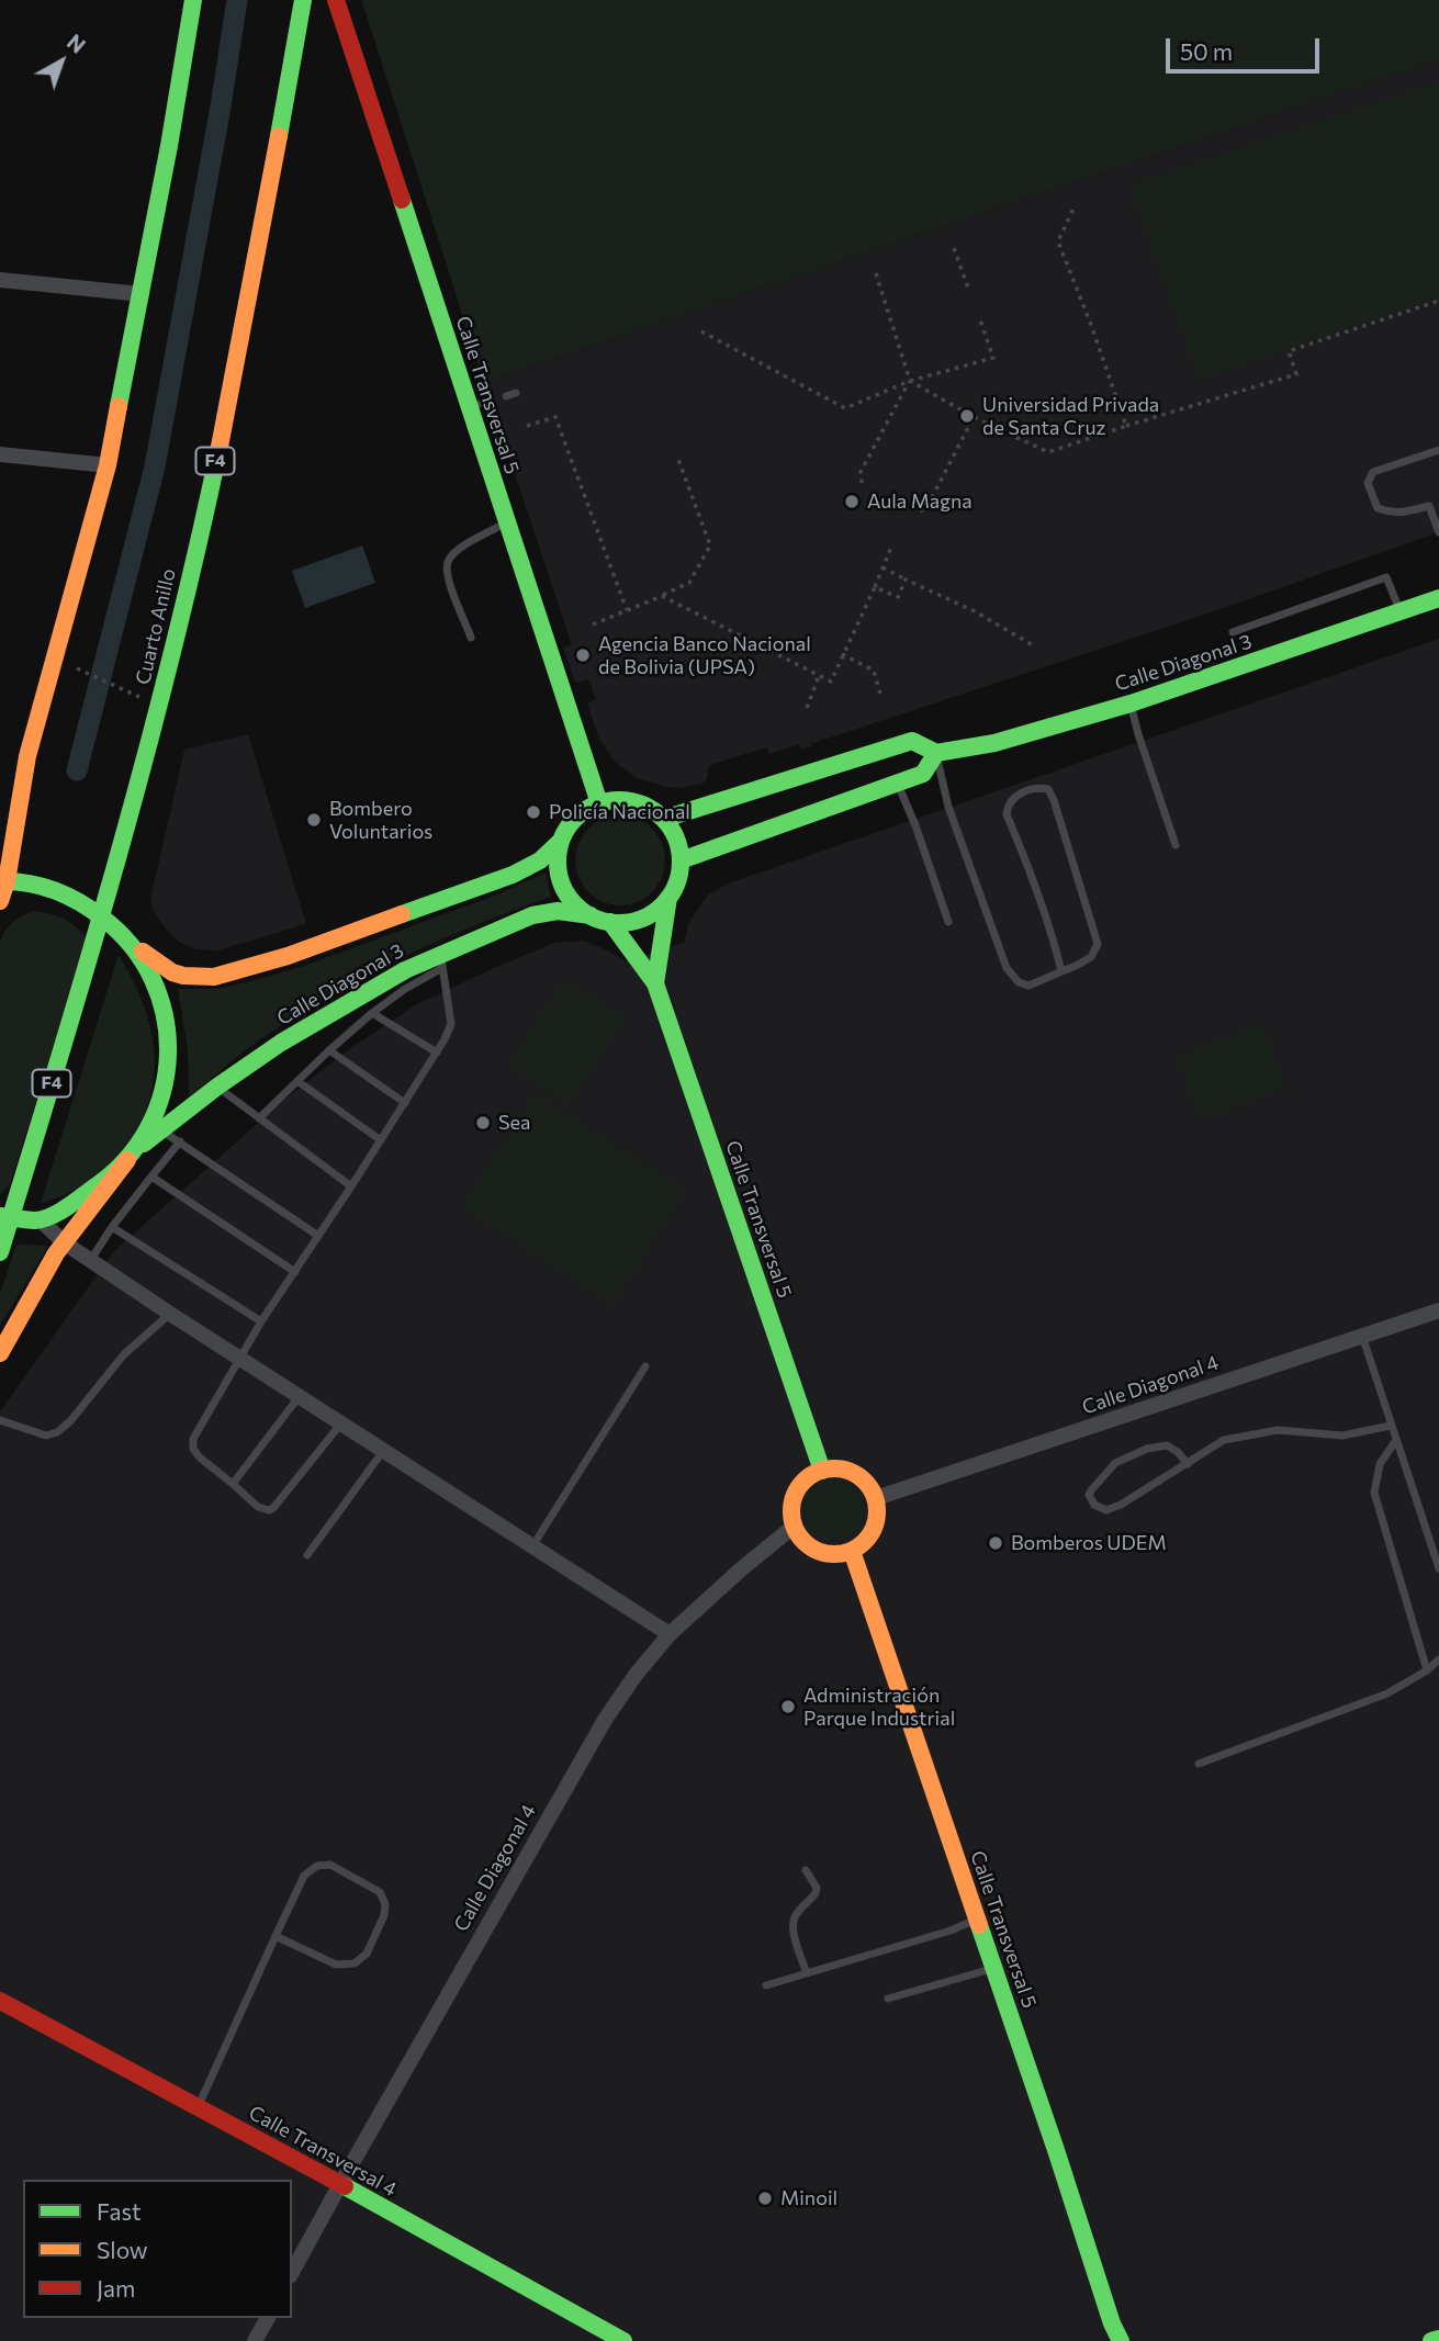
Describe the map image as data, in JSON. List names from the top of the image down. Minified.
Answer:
{"streets":{"main road":["Calle Transversal 5","F4","Cuarto Anillo","Calle Diagonal 3","Calle Transversal 4"],"street":["Calle Diagonal 4"]},"crossings":[["Calle Transversal 5","Calle Diagonal 3"],["Calle Transversal 5","Calle Diagonal 4"],["Calle Diagonal 4","Calle Transversal 4"]],"places":["Universidad Privada de Santa Cruz","Aula Magna","Agencia Banco Nacional de Bolivia (UPSA)","Policía Nacional","Bombero Voluntarios","Sea","Bomberos UDEM","Administración Parque Industrial","Minoil"],"legend":["Fast","Slow","Jam"],"scale_bar":"50 m","north":"top right"}
